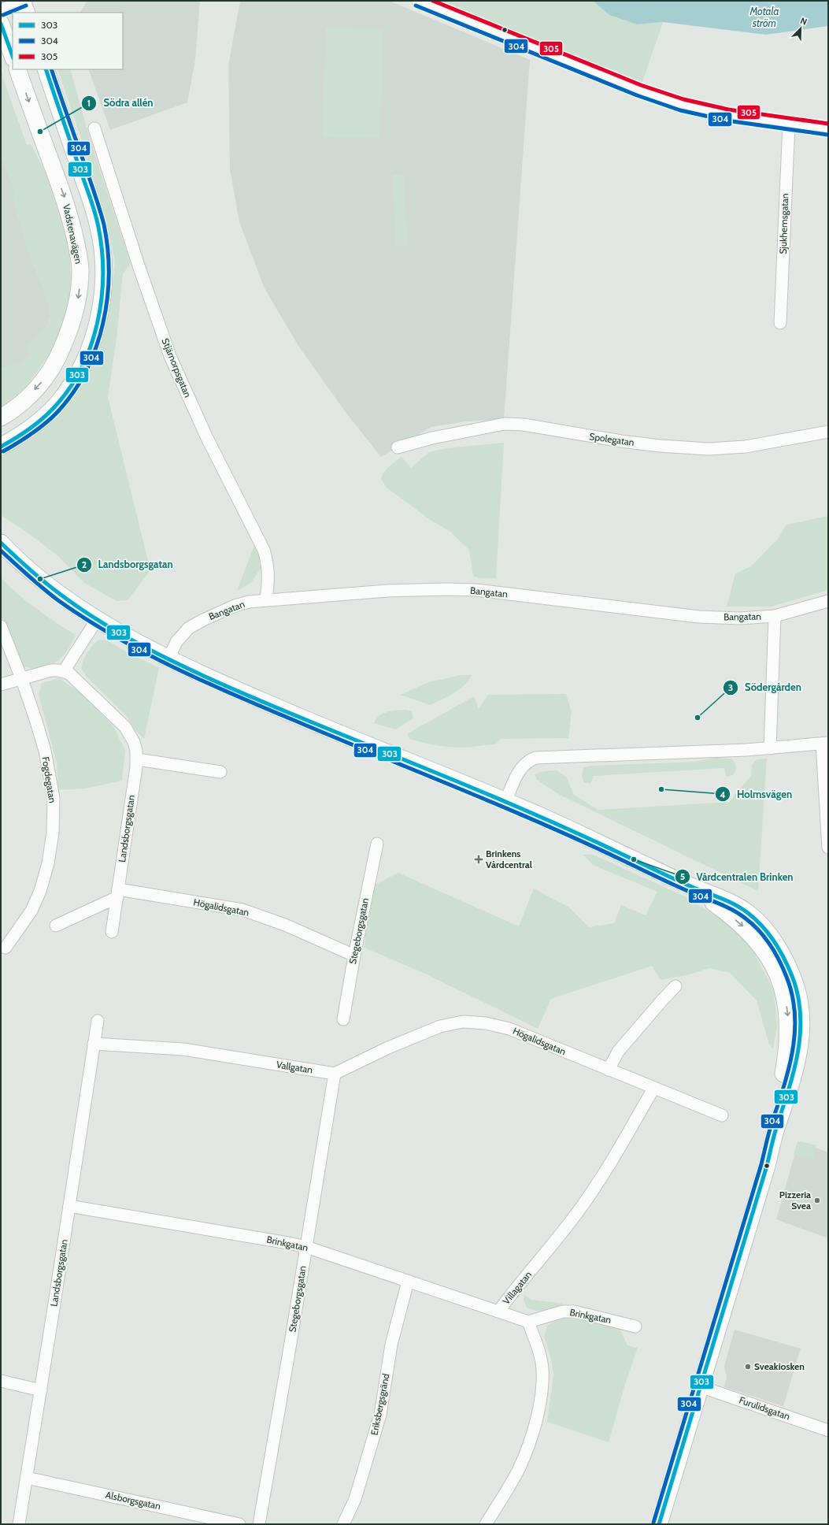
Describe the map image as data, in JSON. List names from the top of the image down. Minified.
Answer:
{"streets":{"main road":["Vadstenavägen"],"street":["Sjukhemsgatan","Stjärnorpsgatan","Spolegatan","Bangatan","Fogdegatan","Landsborgsgatan","Högalidsgatan","Stegeborgsgatan","Vallgatan","Brinkgatan","Villagatan","Eriksbergsgränd","Furulidsgatan","Alsborgsgatan"]},"crossings":[["Stjärnorpsgatan","Bangatan"],["Landsborgsgatan","Högalidsgatan"],["Landsborgsgatan","Vallgatan"],["Landsborgsgatan","Brinkgatan"],["Landsborgsgatan","Alsborgsgatan"],["Högalidsgatan","Stegeborgsgatan"],["Högalidsgatan","Vallgatan"],["Högalidsgatan","Villagatan"],["Stegeborgsgatan","Vallgatan"],["Stegeborgsgatan","Brinkgatan"],["Brinkgatan","Villagatan"],["Brinkgatan","Eriksbergsgränd"]],"one_way":["Vadstenavägen"],"water":["Motala ström"],"places":{"other":["Södra allén","Landsborgsgatan","Södergården","Holmsvägen","Vårdcentralen Brinken","Pizzeria Svea","Sveakiosken"],"health":["Brinkens Vårdcentral"]},"lines":["transit line 305","transit line 304","transit line 303"],"legend":["303","304","305"],"north":"top right"}
